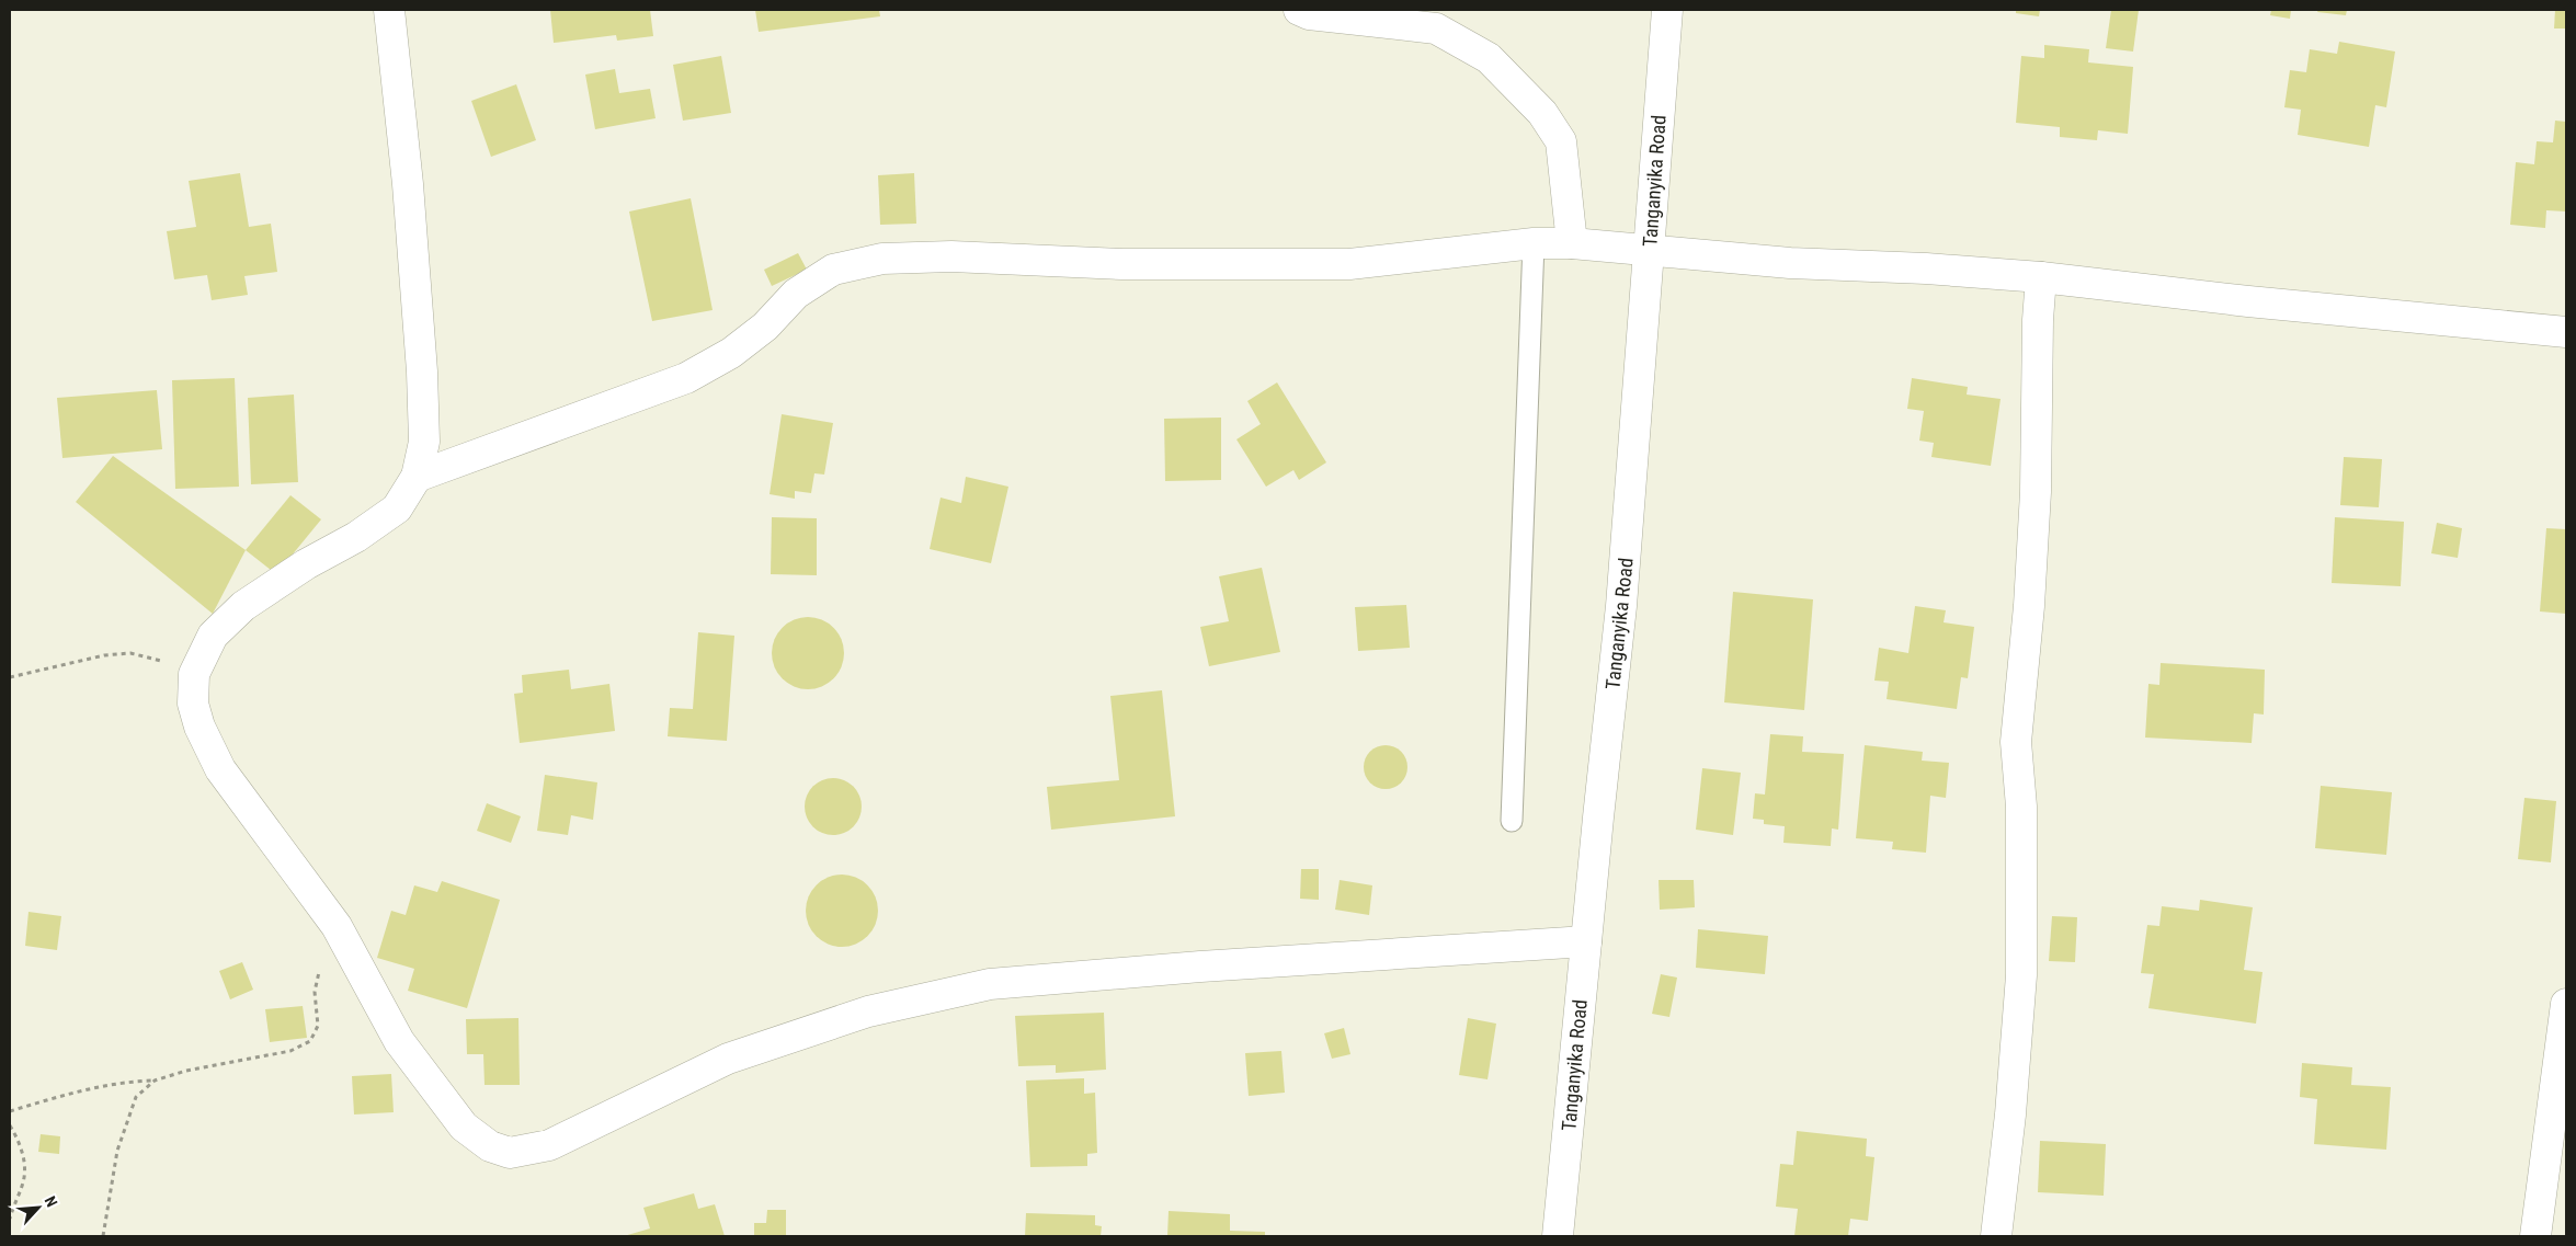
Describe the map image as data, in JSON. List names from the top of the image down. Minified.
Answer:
{"streets":{"street":["Tanganyika Road"]},"north":"top right"}
